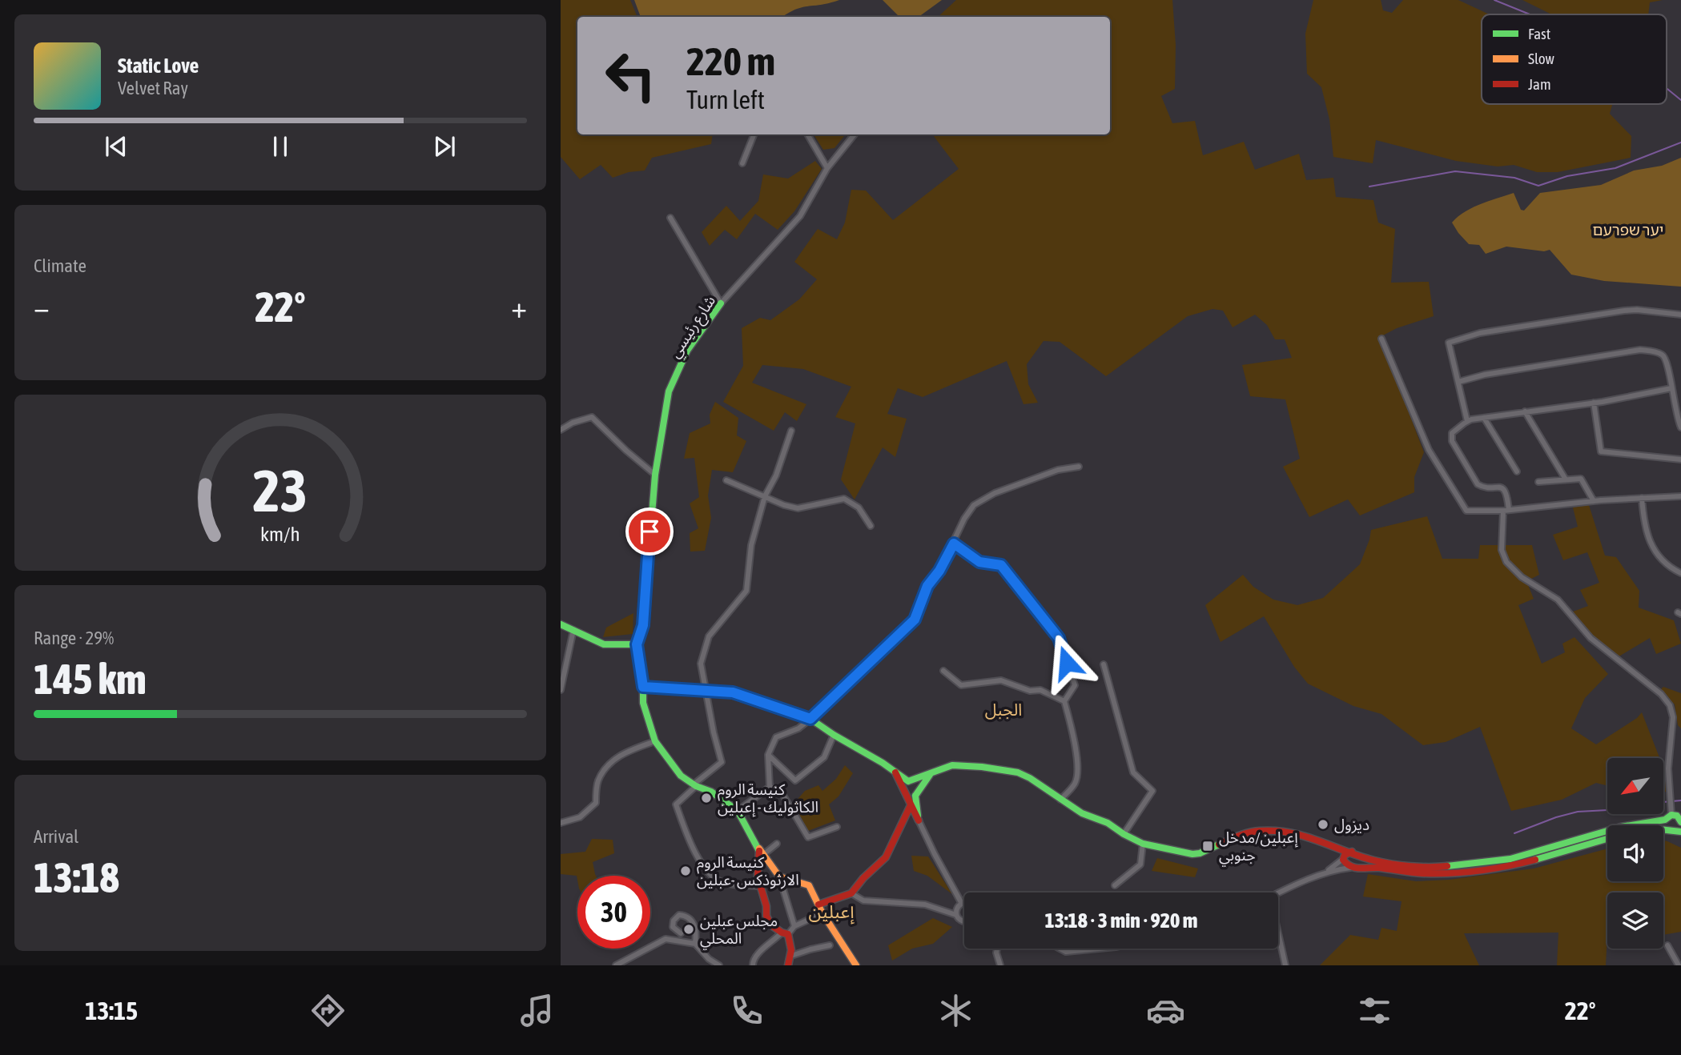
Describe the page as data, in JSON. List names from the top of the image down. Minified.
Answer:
{"streets":{"main road":["شارع رئيسي"]},"districts":["الجبل","إعبلين"],"parks":["יער שפרעם"],"places":{"other":["كنيسة الروم الكاثوليك - إعبلين","ديزول","كنيسة الروم الارثوذكس -عبلين","مجلس عبلين المحلي"],"transit":["إعبلين/مدخل جنوبي"]},"legend":["Fast","Slow","Jam"],"north":"bottom left","page":{"turn":["220 m","Turn left"],"song":["Static Love","Velvet Ray"],"tile":["Climate",["Range · 29%","145 km"],["Arrival","13:18"]],"heat":["−","22°","+"],"limit":"30","trip":"13:18 · 3 min · 920 m","tabs":["13:15","22°"],"gauge":["23","km/h"]}}
